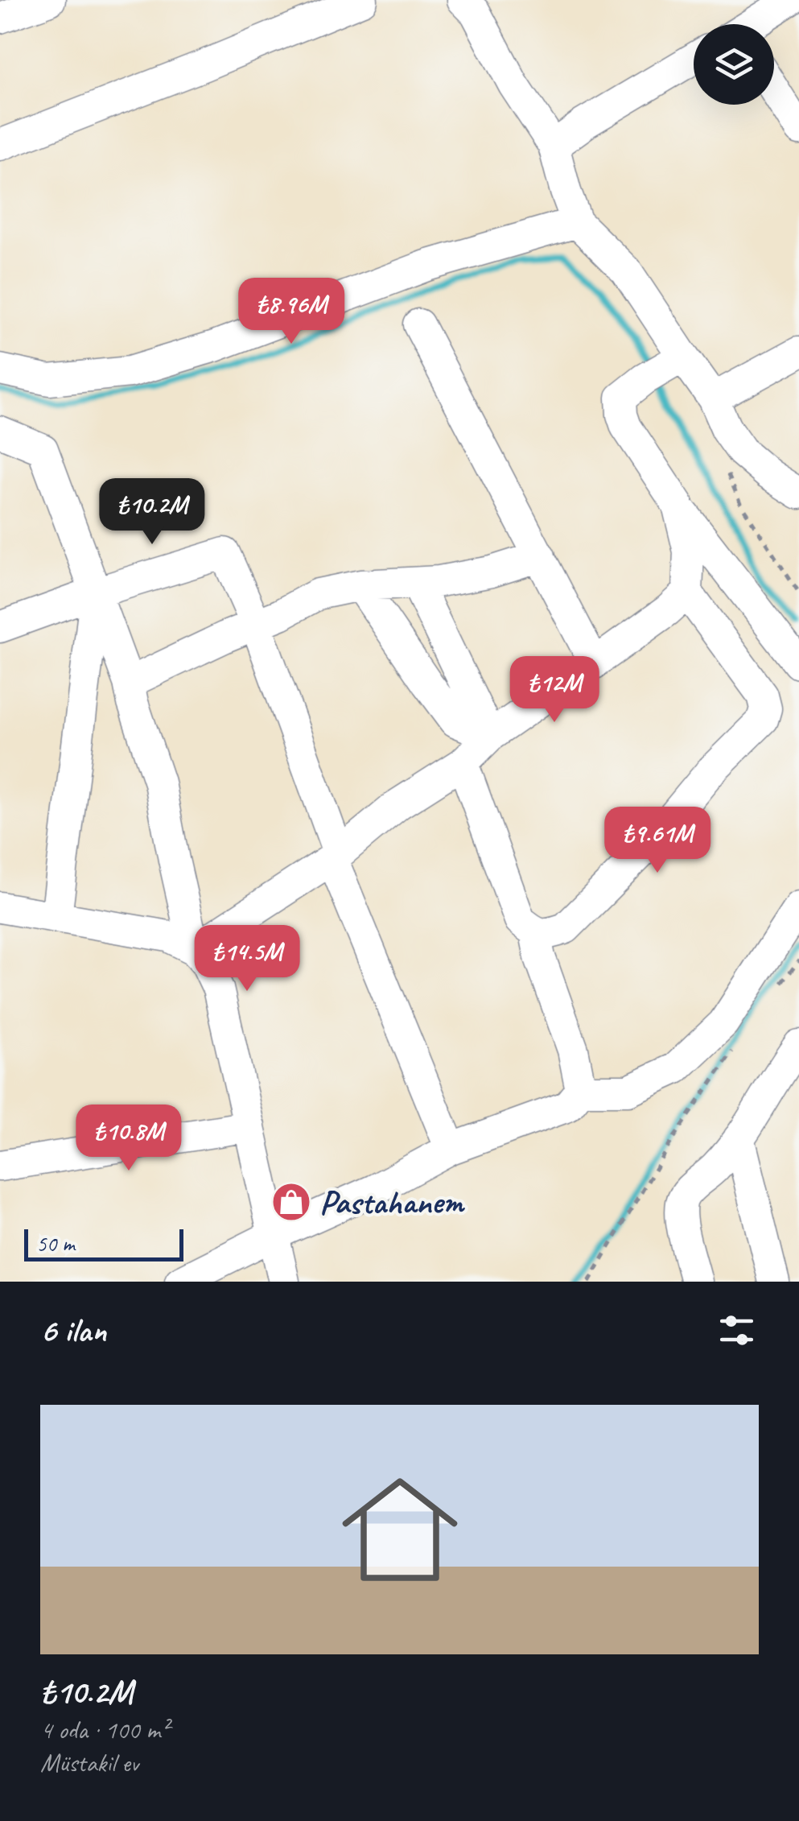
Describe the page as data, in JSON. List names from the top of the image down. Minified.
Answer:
{"places":{"shop":["Pastahanem"]},"scale_bar":"50 m","page":{"price":["₺8.96M","₺10.2M","₺12M","₺9.61M","₺14.5M","₺10.8M"],"scale":"50 m","heading":"6 ilan","list":[{"name":"₺10.2M","note":"4 oda · 100 m² · Müstakil ev"}]}}
